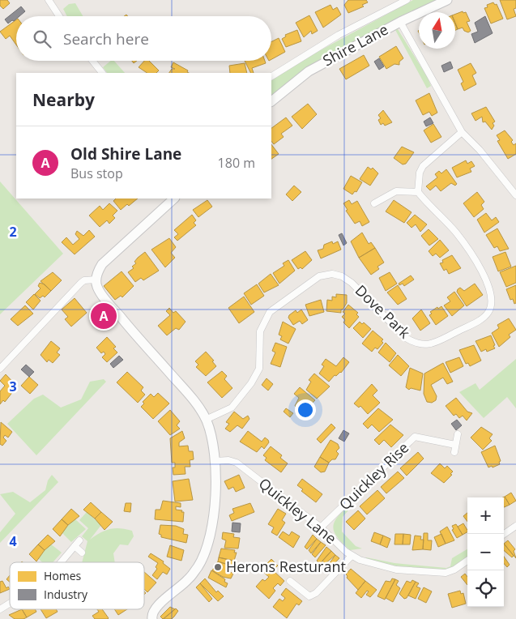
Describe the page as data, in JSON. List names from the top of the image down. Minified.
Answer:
{"streets":{"street":["Shire Lane","Dove Park","Quickley Rise","Quickley Lane"]},"crossings":[["Quickley Rise","Quickley Lane"]],"places":["Herons Resturant"],"legend":["Homes","Industry"],"north":"top","page":{"search":"Search here","heading":"Nearby","list":[{"mark":"A","name":"Old Shire Lane","note":"Bus stop","value":"180 m"}],"pins":"A","map_buttons":["+","−"]},"grid":{"rows":["2","3","4"]}}
